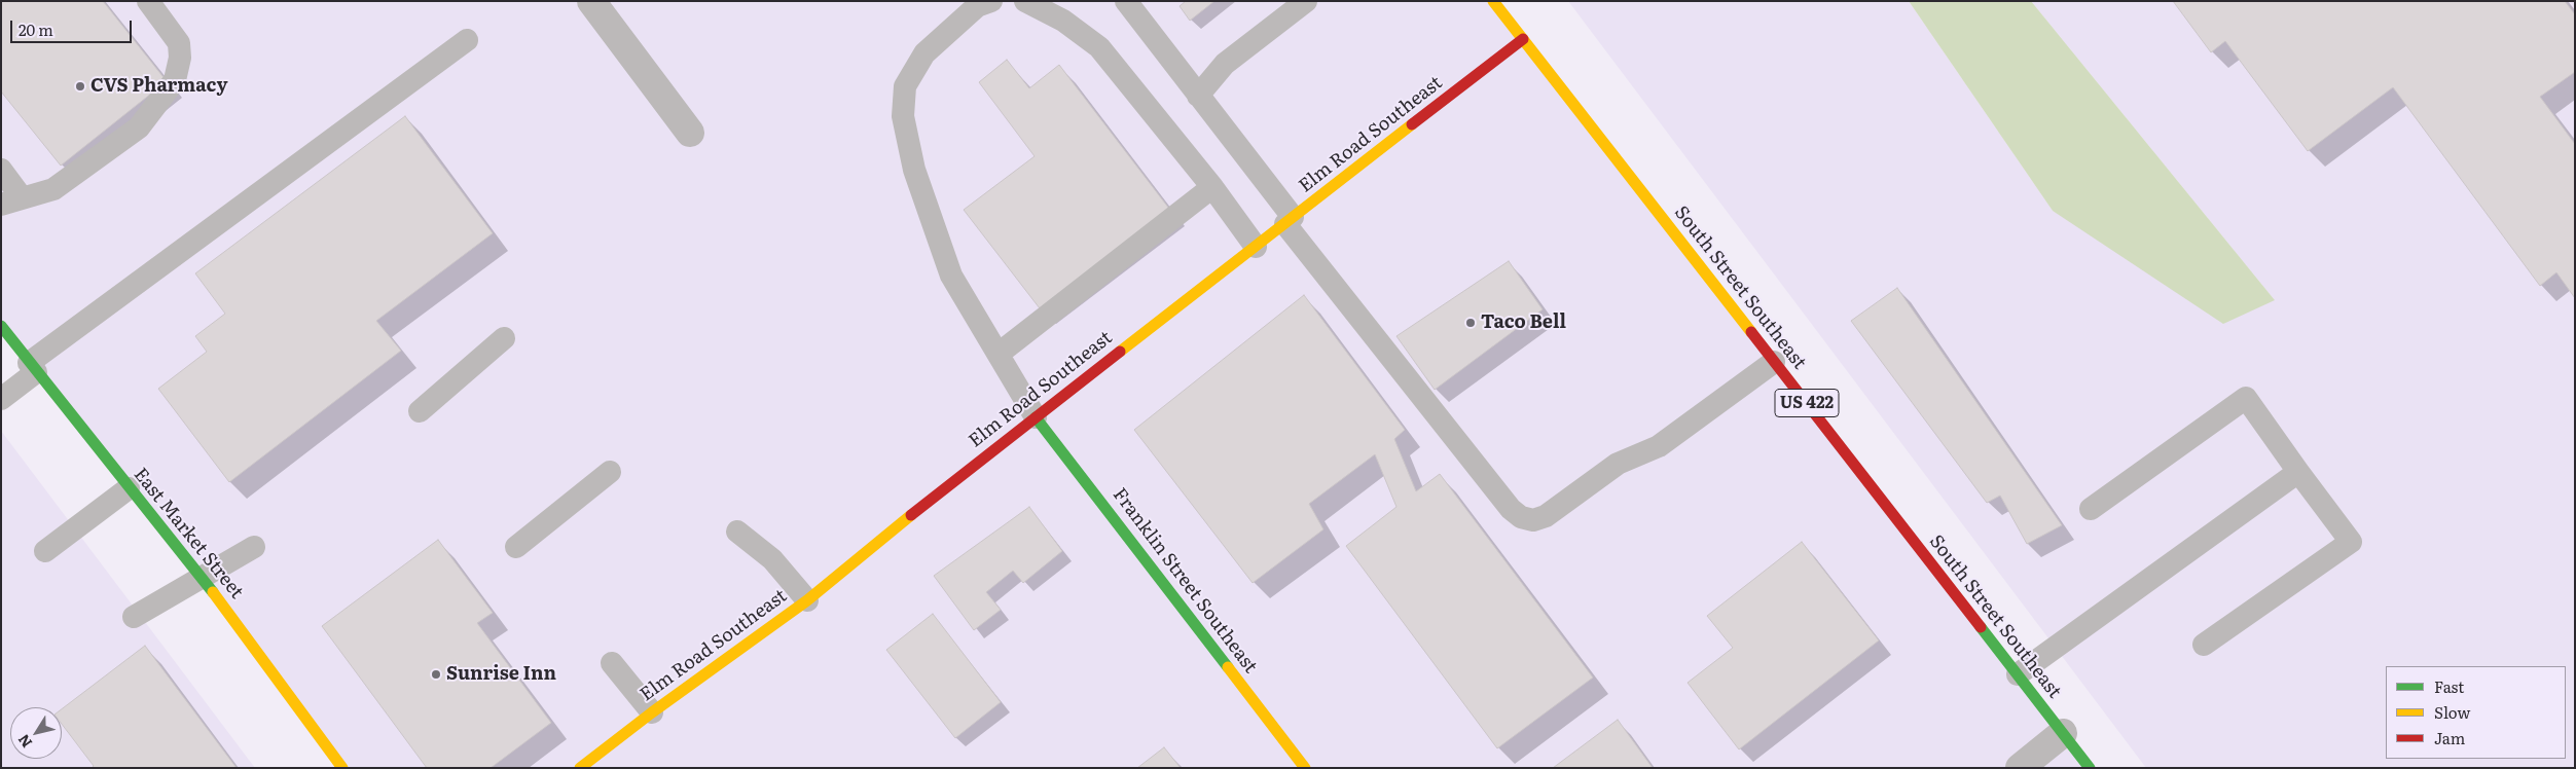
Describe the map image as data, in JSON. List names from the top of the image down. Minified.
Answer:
{"streets":{"main road":["Elm Road Southeast","South Street Southeast","US 422","East Market Street","Franklin Street Southeast"]},"crossings":[["Elm Road Southeast","South Street Southeast"],["Elm Road Southeast","Franklin Street Southeast"]],"places":["CVS Pharmacy","Taco Bell","Sunrise Inn"],"legend":["Fast","Slow","Jam"],"scale_bar":"20 m","north":"bottom left"}
